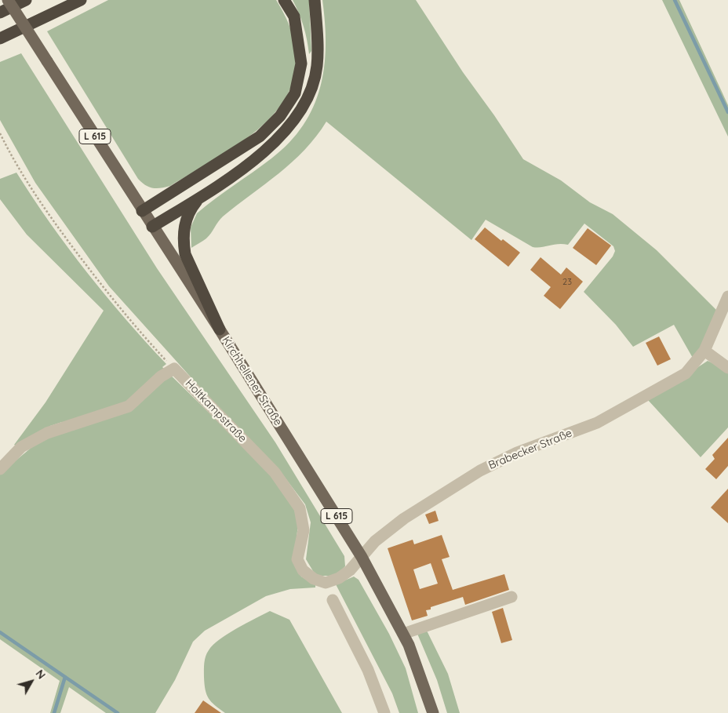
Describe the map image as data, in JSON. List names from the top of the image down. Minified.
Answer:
{"streets":{"main road":["L 615","Kirchhellener Straße"],"street":["Holtkampstraße","Brabecker Straße"]},"crossings":[["Kirchhellener Straße","Holtkampstraße"],["Kirchhellener Straße","Brabecker Straße"],["Holtkampstraße","Brabecker Straße"]],"house_numbers":["23"],"north":"top right"}
